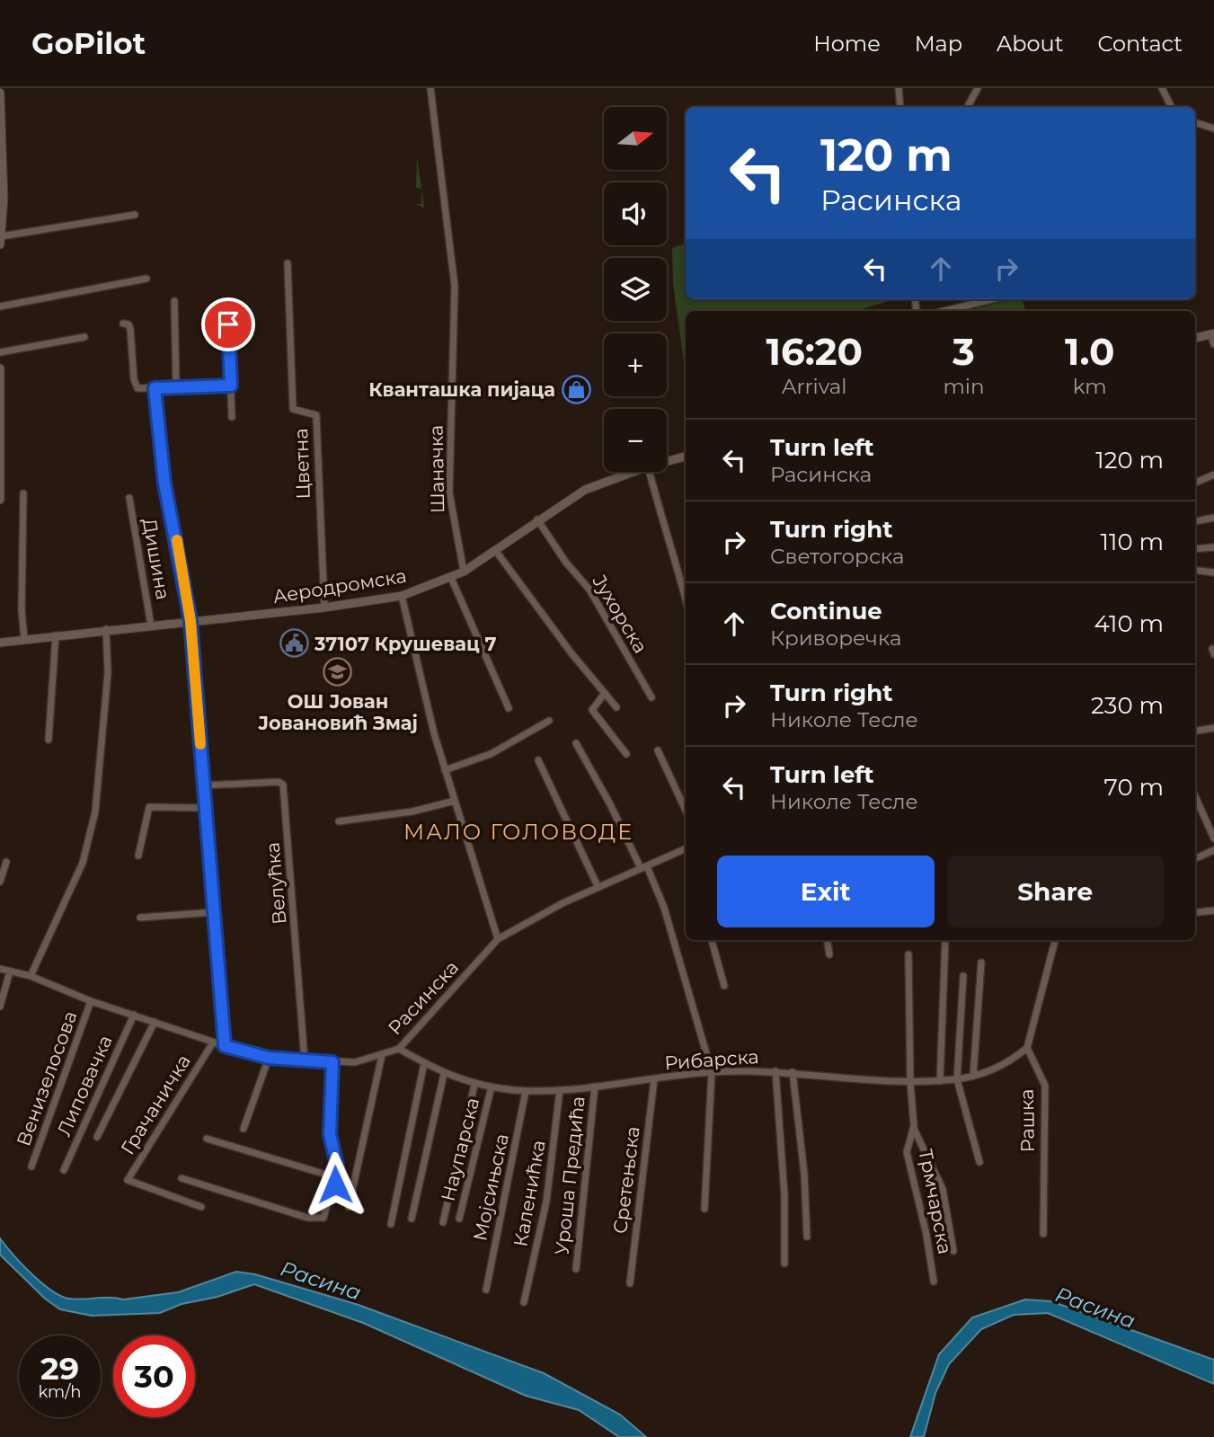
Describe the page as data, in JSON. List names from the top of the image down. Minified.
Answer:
{"streets":{"street":["Цветна","Шаначка","Дишина","Аеродромска","Јухорска","Велућка","Расинска","Рибарска","Венизелосова","Липовачка","Грачаничка","Рашка","Наупарска","Уроша Предића","Сретењска","Мојсињска","Каленићка","Трмчарска"]},"crossings":[["Цветна","Аеродромска"],["Шаначка","Аеродромска"],["Дишина","Аеродромска"],["Аеродромска","Јухорска"],["Велућка","Расинска"],["Расинска","Рибарска"],["Расинска","Венизелосова"],["Расинска","Липовачка"],["Расинска","Грачаничка"],["Рибарска","Рашка"],["Рибарска","Наупарска"],["Рибарска","Уроша Предића"],["Рибарска","Сретењска"],["Рибарска","Мојсињска"],["Рибарска","Каленићка"],["Рибарска","Трмчарска"]],"districts":["МАЛО ГОЛОВОДЕ"],"water":["Расина"],"places":{"shop":["Кванташка пијаца"],"public building":["37107 Крушевац 7"],"school or university":["ОШ Јован Јовановић Змај"]},"north":"right","page":{"header":"GoPilot","nav":["Home","Map","About","Contact"],"map_buttons":["+","−"],"turn":["120 m","Расинска"],"eta":["16:20","Arrival","3","min","1.0","km"],"list":[{"name":"Turn left","note":"Расинска","value":"120 m"},{"name":"Turn right","note":"Светогорска","value":"110 m"},{"name":"Continue","note":"Криворечка","value":"410 m"},{"name":"Turn right","note":"Николе Тесле","value":"230 m"},{"name":"Turn left","note":"Николе Тесле","value":"70 m"}],"buttons":["Exit","Share"],"speed":"29 km/h","limit":"30"}}
